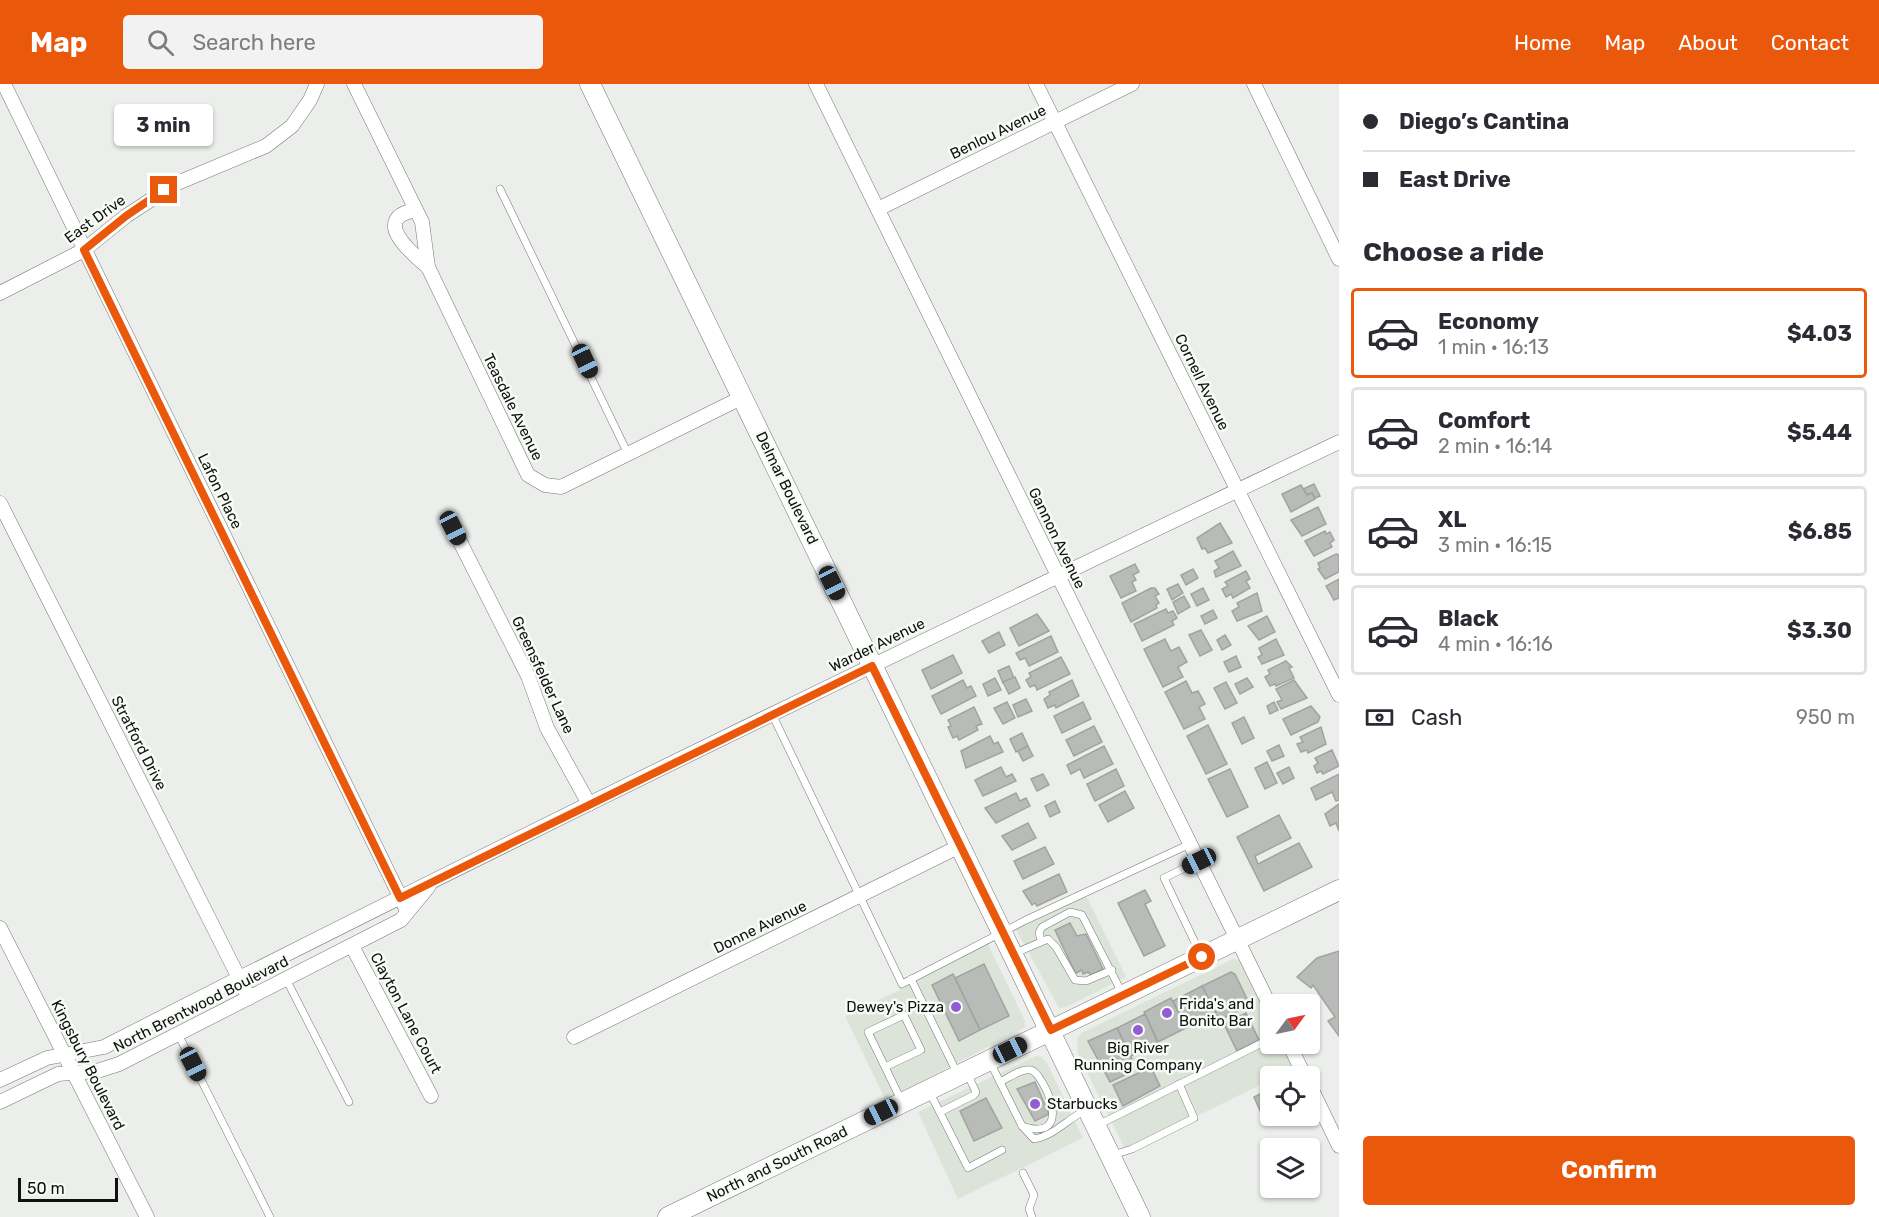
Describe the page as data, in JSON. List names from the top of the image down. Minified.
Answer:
{"streets":{"main road":["Delmar Boulevard","North and South Road"],"street":["Benlou Avenue","East Drive","Cornell Avenue","Teasdale Avenue","Lafon Place","Gannon Avenue","Warder Avenue","Greensfelder Lane","Stratford Drive","Donne Avenue","North Brentwood Boulevard","Clayton Lane Court","Kingsbury Boulevard"]},"crossings":[["Benlou Avenue","Cornell Avenue"],["Benlou Avenue","Gannon Avenue"],["East Drive","Lafon Place"],["Cornell Avenue","Warder Avenue"],["Teasdale Avenue","Delmar Boulevard"],["Delmar Boulevard","Warder Avenue"],["Delmar Boulevard","Donne Avenue"],["Delmar Boulevard","North and South Road"],["Lafon Place","Warder Avenue"],["Lafon Place","North Brentwood Boulevard"],["Gannon Avenue","Warder Avenue"],["Gannon Avenue","North and South Road"],["Warder Avenue","Greensfelder Lane"],["Warder Avenue","North Brentwood Boulevard"],["Stratford Drive","North Brentwood Boulevard"],["North Brentwood Boulevard","Clayton Lane Court"],["North Brentwood Boulevard","Kingsbury Boulevard"]],"places":["Dewey's Pizza","Frida's and Bonito Bar","Big River Running Company","Starbucks"],"scale_bar":"50 m","north":"top right","page":{"header":"Map","search":"Search here","nav":["Home","Map","About","Contact"],"banner":["Diego’s Cantina","East Drive"],"bubble":"3 min","heading":"Choose a ride","list":[{"name":"Economy","note":"1 min · 16:13","value":"$4.03"},{"name":"Comfort","note":"2 min · 16:14","value":"$5.44"},{"name":"XL","note":"3 min · 16:15","value":"$6.85"},{"name":"Black","note":"4 min · 16:16","value":"$3.30"}],"pay":["Cash","950 m"],"buttons":"Confirm","scale":"50 m"}}
